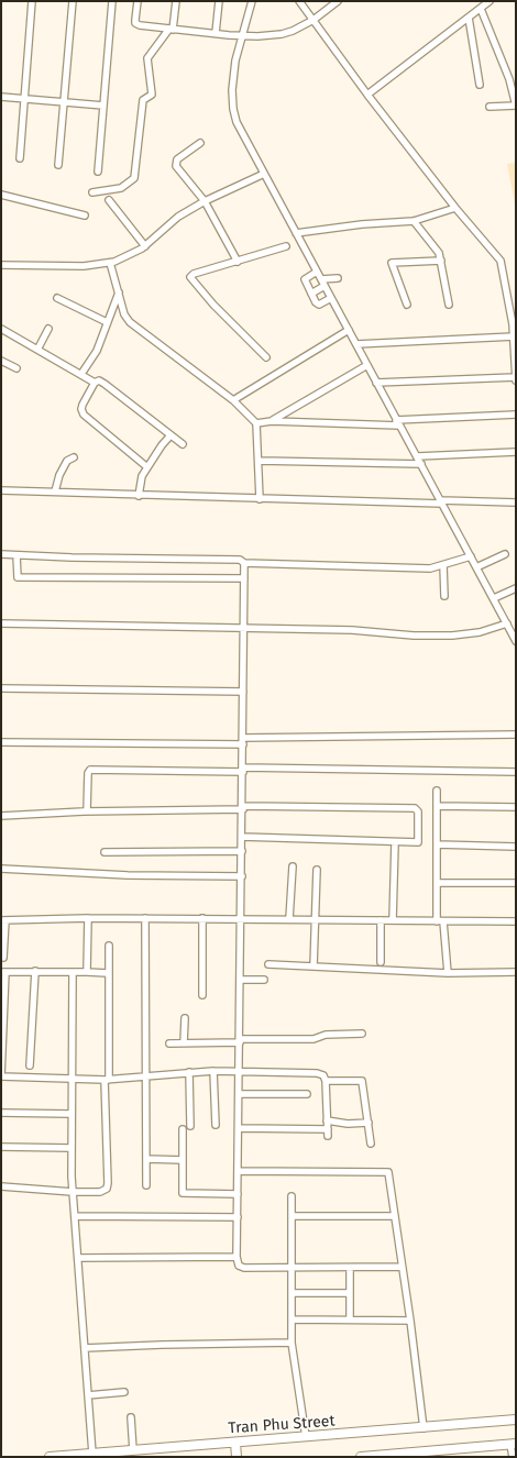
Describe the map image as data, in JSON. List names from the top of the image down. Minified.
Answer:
{"streets":{"main road":["Tran Phu Street"]}}
